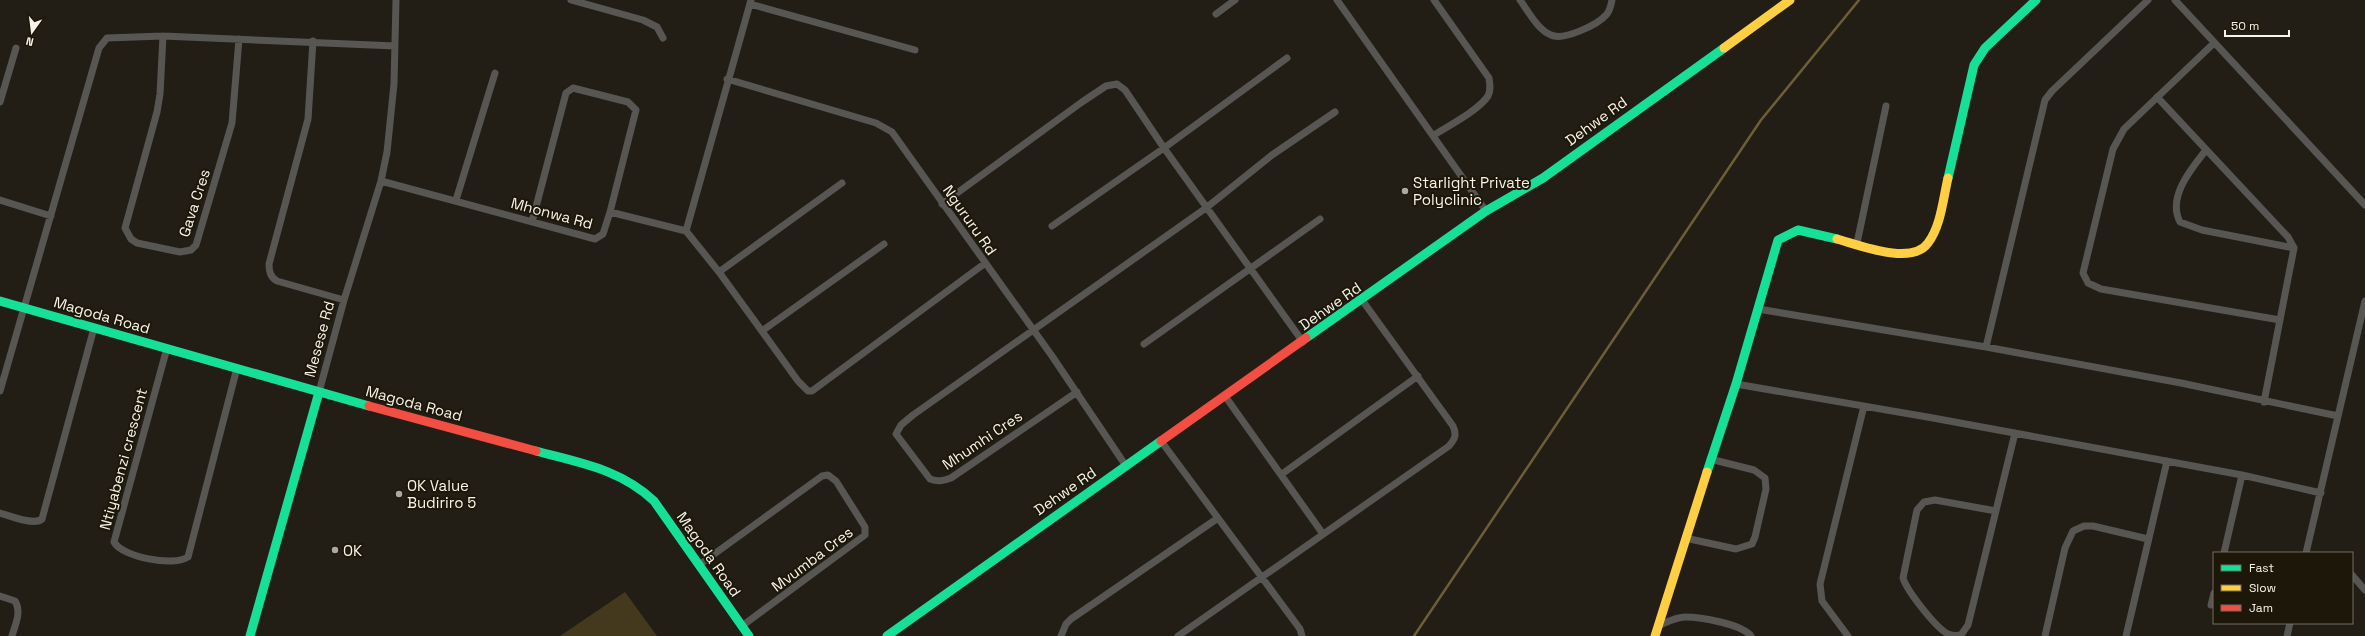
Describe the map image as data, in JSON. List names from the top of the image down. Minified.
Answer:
{"streets":{"street":["Dehwe Rd","Gava Cres","Mhonwa Rd","Ngururu Rd","Magoda Road","Mesese Rd","Mhumhi Cres","Ntiyabenzi crescent","Mvumba Cres"]},"crossings":[["Dehwe Rd","Ngururu Rd"],["Mhonwa Rd","Mesese Rd"],["Ngururu Rd","Mhumhi Cres"],["Magoda Road","Mesese Rd"],["Magoda Road","Ntiyabenzi crescent"],["Magoda Road","Mvumba Cres"]],"places":["Starlight Private Polyclinic","OK Value Budiriro 5","OK"],"legend":["Fast","Slow","Jam"],"scale_bar":"50 m","north":"bottom"}
